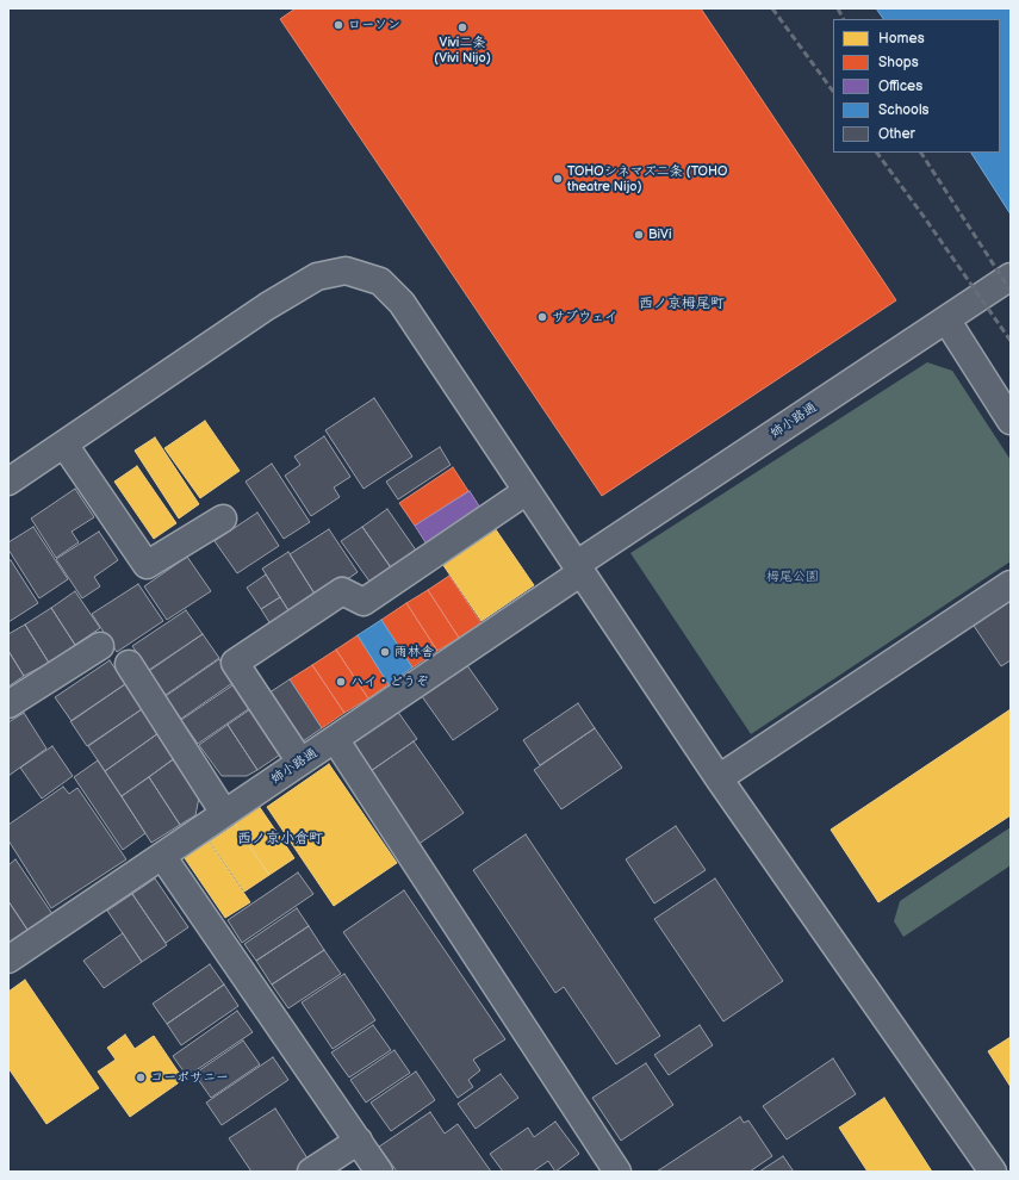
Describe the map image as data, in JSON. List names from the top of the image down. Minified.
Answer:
{"streets":{"street":["姉小路通"]},"districts":["西ノ京栂尾町","西ノ京小倉町"],"parks":["栂尾公園"],"places":["ローソン","Vivi二条 (Vivi Nijo)","TOHOシネマズ二条 (TOHO theatre Nijo)","BiVi","サブウェイ","雨林舎","ハイ・どうぞ","コーポサニー"],"legend":["Homes","Shops","Offices","Schools","Other"]}
